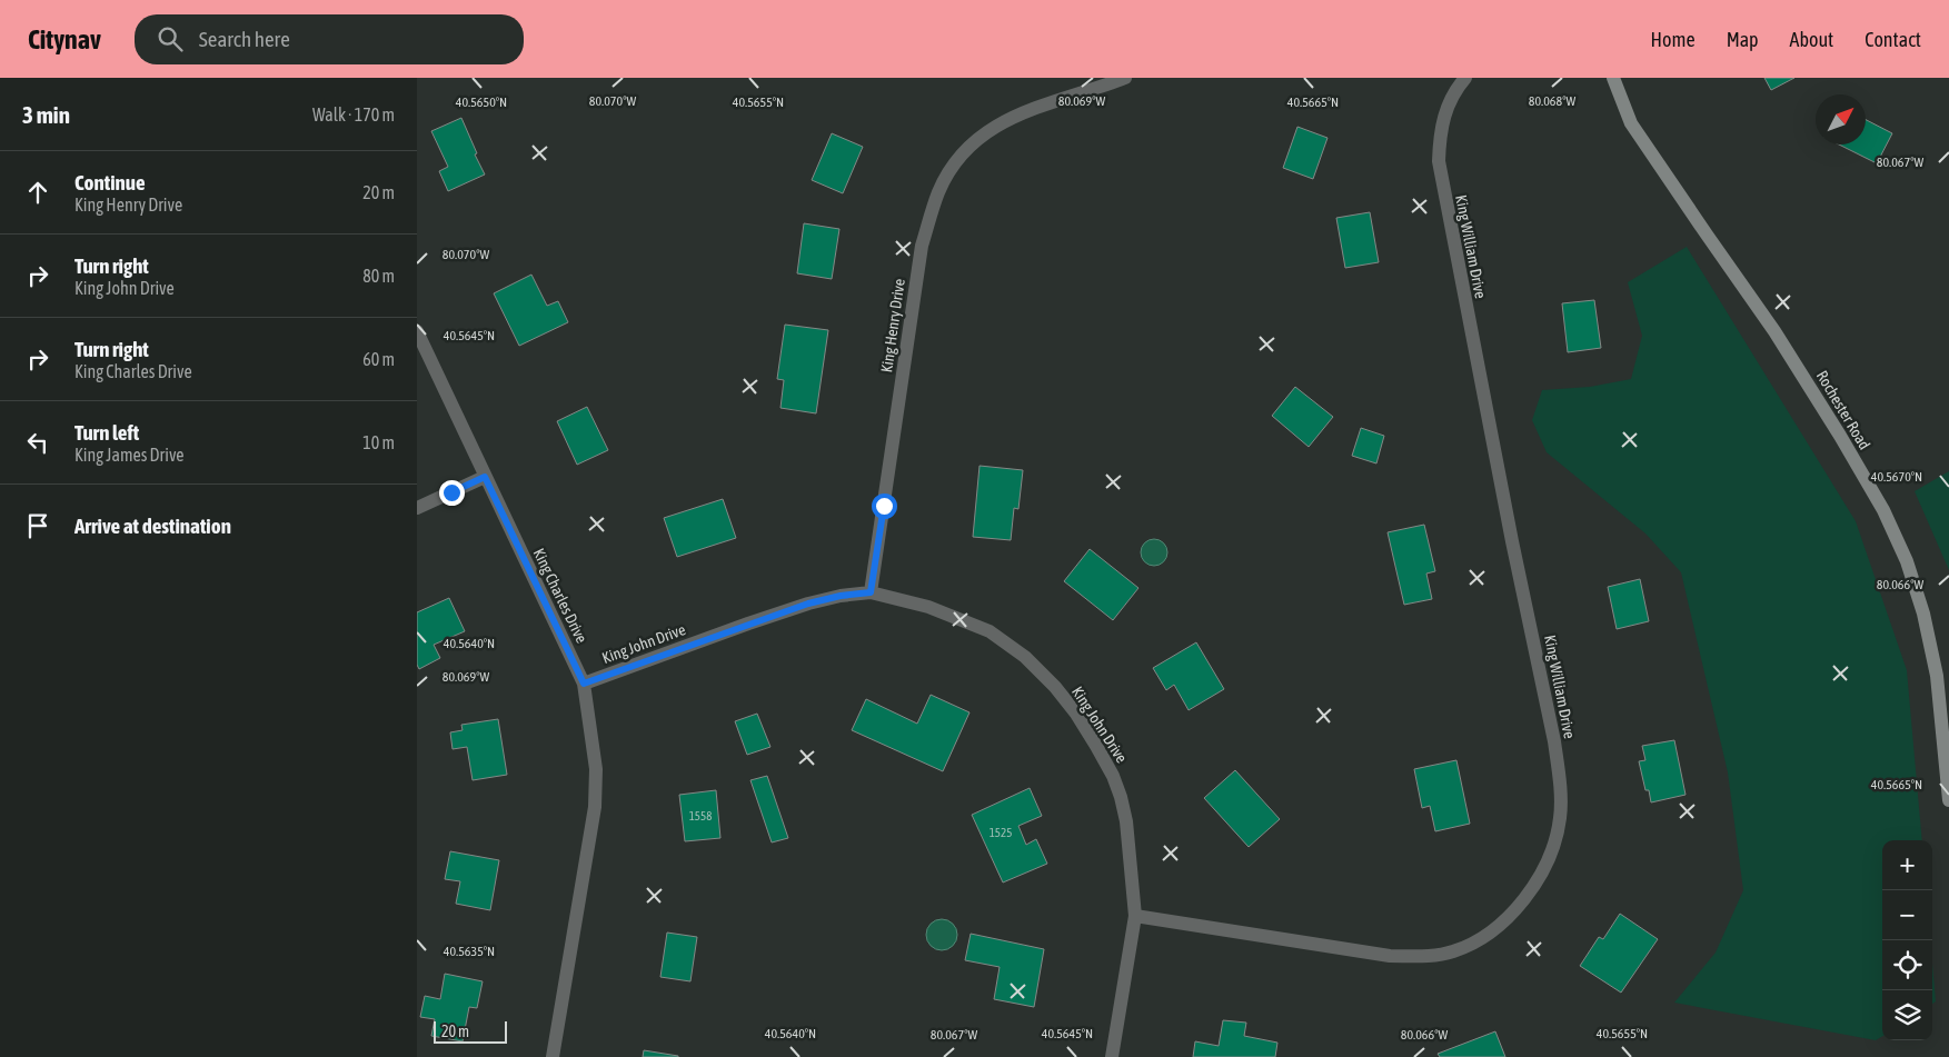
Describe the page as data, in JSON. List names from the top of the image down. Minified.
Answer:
{"streets":{"street":["King William Drive","King Henry Drive","Rochester Road","King Charles Drive","King John Drive"]},"crossings":[["King William Drive","King John Drive"],["King Henry Drive","King John Drive"],["King Charles Drive","King John Drive"]],"house_numbers":["1558","1525"],"scale_bar":"20 m","north":"top right","page":{"header":"Citynav","search":"Search here","nav":["Home","Map","About","Contact"],"heading":["3 min","Walk · 170 m"],"list":[["Continue","King Henry Drive","20 m"],["Turn right","King John Drive","80 m"],["Turn right","King Charles Drive","60 m"],["Turn left","King James Drive","10 m"],"Arrive at destination"],"map_buttons":["+","−"],"scale":"20 m"},"coordinates":["80.069°W","80.070°W","80.068°W","40.5650°N","40.5655°N","40.5665°N","80.067°W","40.5645°N","40.5670°N","80.066°W","40.5640°N","40.5635°N"]}
